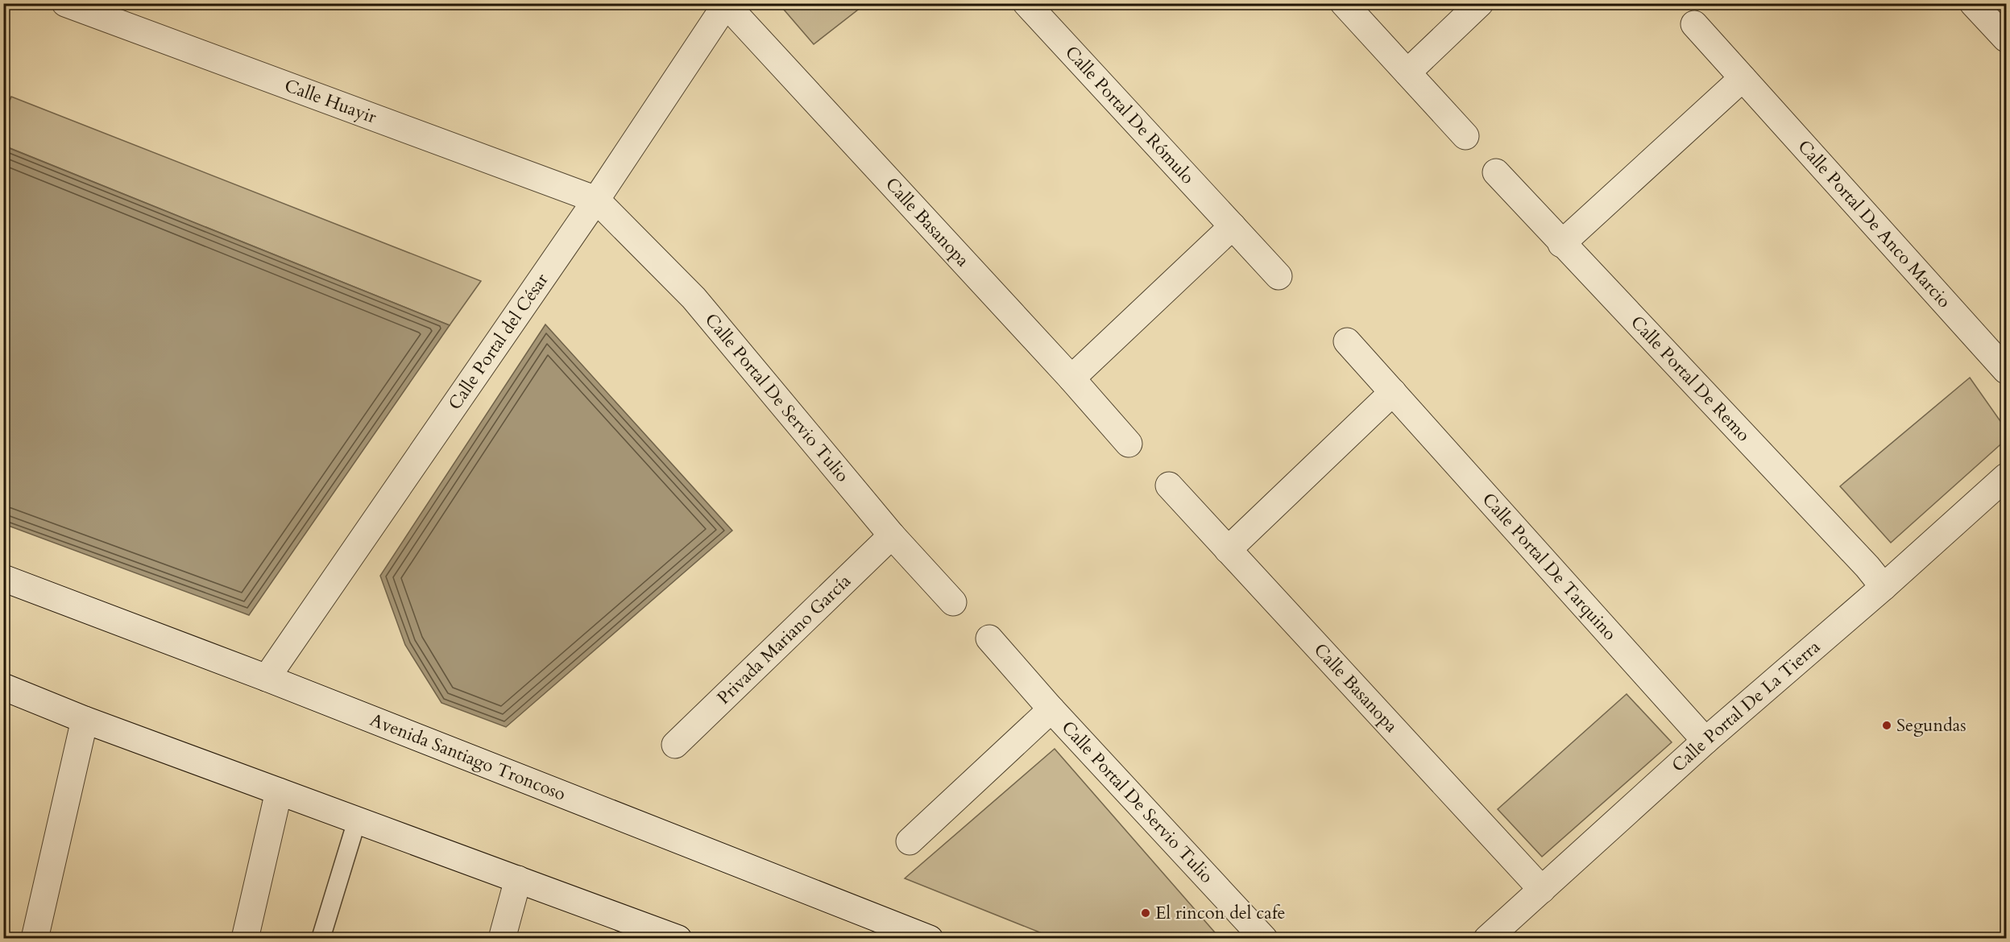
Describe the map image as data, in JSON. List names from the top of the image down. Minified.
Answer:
{"streets":{"street":["Calle Huayir","Calle Portal De Rómulo","Calle Basanopa","Calle Portal De Anco Marcio","Calle Portal del César","Calle Portal De Remo","Calle Portal De Servio Tulio","Calle Portal De Tarquino","Privada Mariano García","Calle Portal De La Tierra","Avenida Santiago Troncoso"]},"crossings":[["Calle Huayir","Calle Portal del César"],["Calle Huayir","Calle Portal De Servio Tulio"],["Calle Basanopa","Calle Portal del César"],["Calle Basanopa","Calle Portal De La Tierra"],["Calle Portal del César","Calle Portal De Servio Tulio"],["Calle Portal del César","Avenida Santiago Troncoso"],["Calle Portal De Remo","Calle Portal De La Tierra"],["Calle Portal De Servio Tulio","Privada Mariano García"],["Calle Portal De Tarquino","Calle Portal De La Tierra"]],"places":["Segundas","El rincon del cafe"]}
